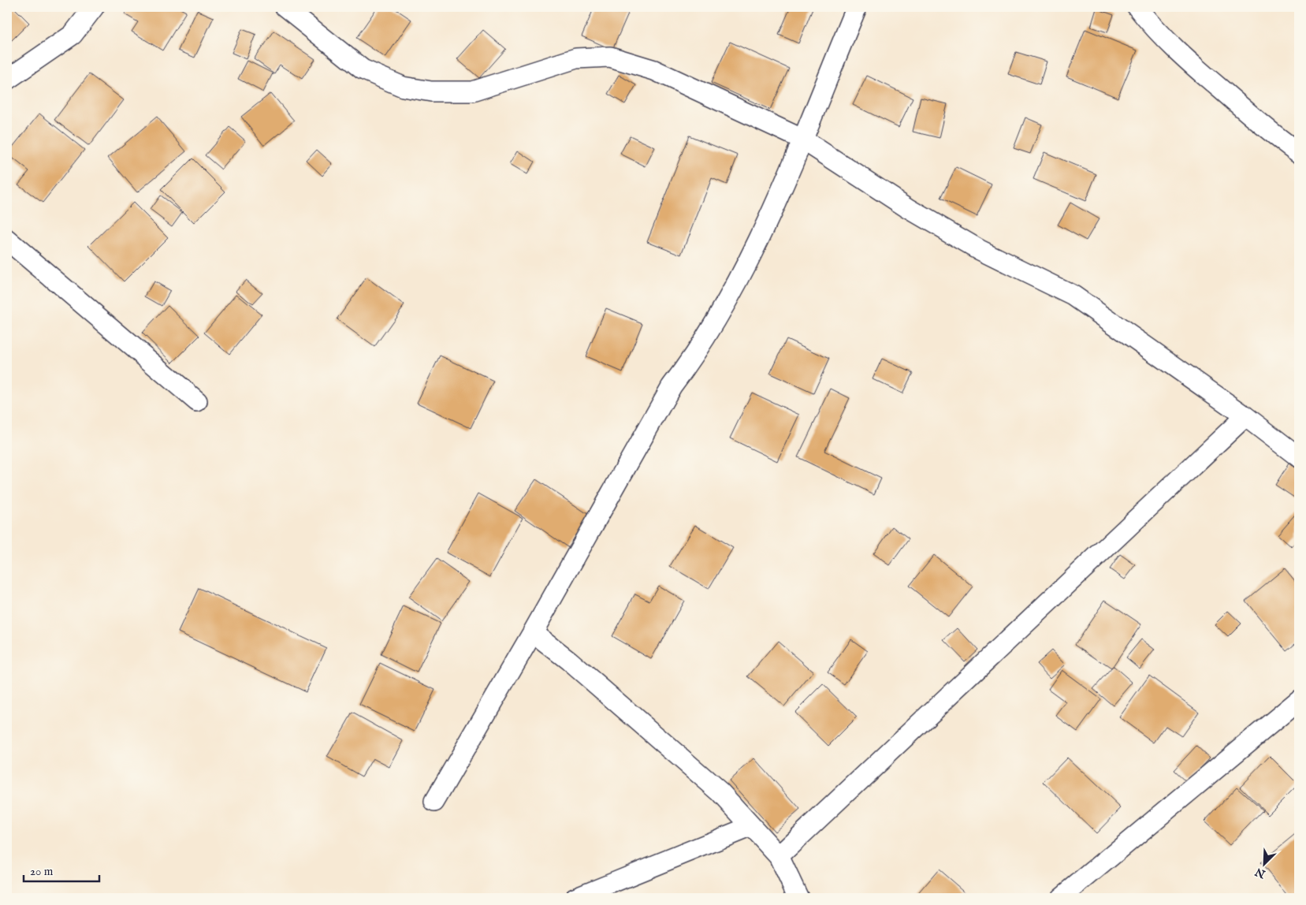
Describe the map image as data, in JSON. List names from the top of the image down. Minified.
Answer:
{"scale_bar":"20 m","north":"bottom left"}
